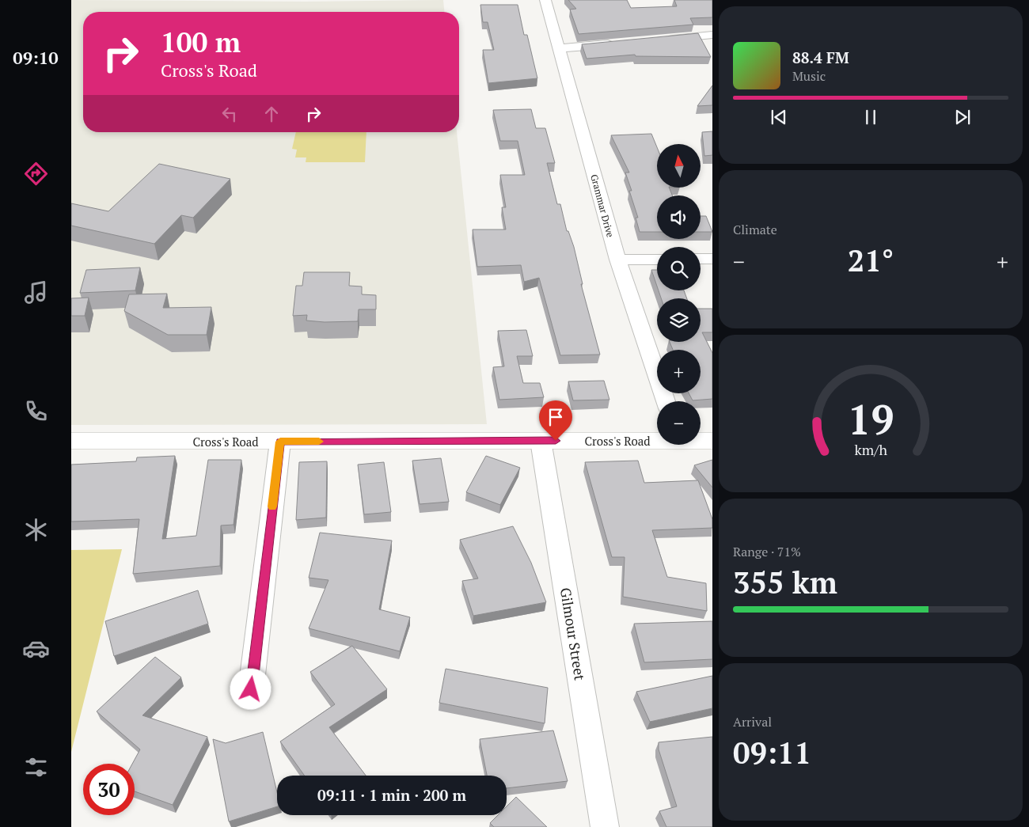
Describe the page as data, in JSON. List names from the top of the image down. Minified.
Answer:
{"streets":{"street":["Grammar Drive","Cross's Road","Gilmour Street"]},"crossings":[["Cross's Road","Gilmour Street"]],"north":"top","page":{"tabs":"09:10","turn":["100 m","Cross's Road"],"song":["88.4 FM","Music"],"map_buttons":["+","−"],"tile":["Climate",["Range · 71%","355 km"],["Arrival","09:11"]],"heat":["−","21°","+"],"limit":"30","trip":"09:11 · 1 min · 200 m","gauge":["19","km/h"]}}
